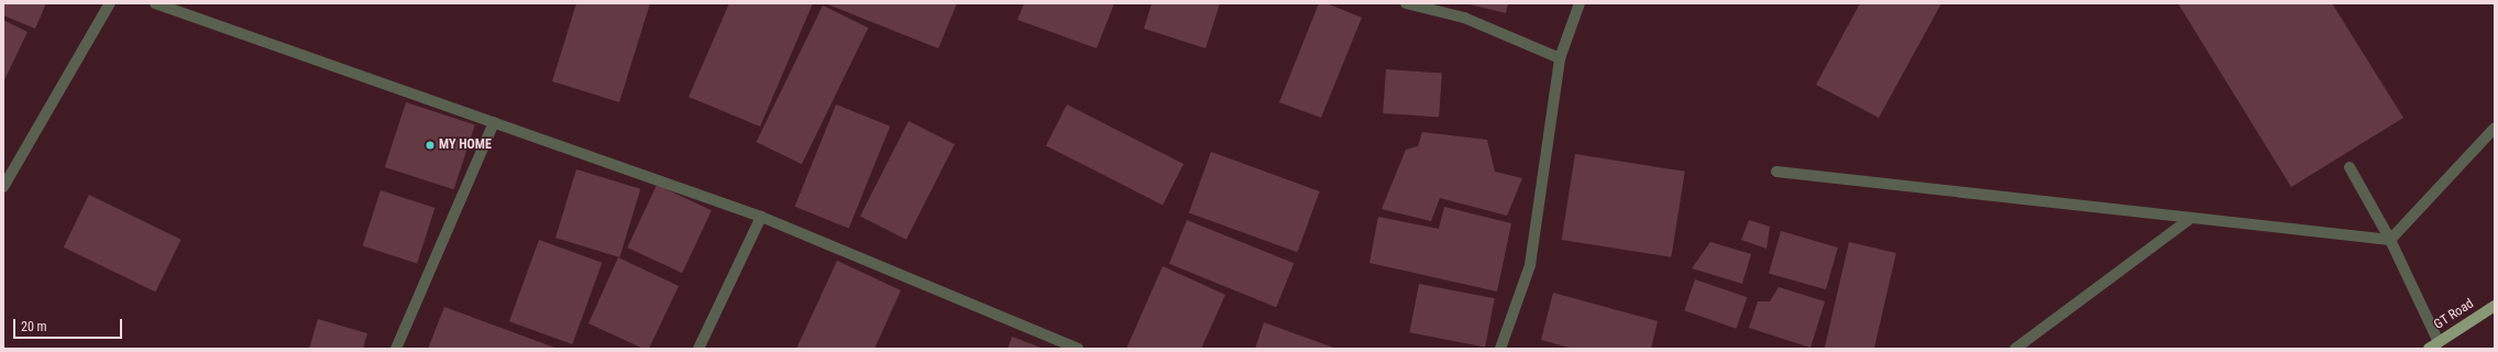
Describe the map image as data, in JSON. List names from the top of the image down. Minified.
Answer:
{"streets":{"main road":["GT Road"]},"places":["MY HOME"],"scale_bar":"20 m"}
